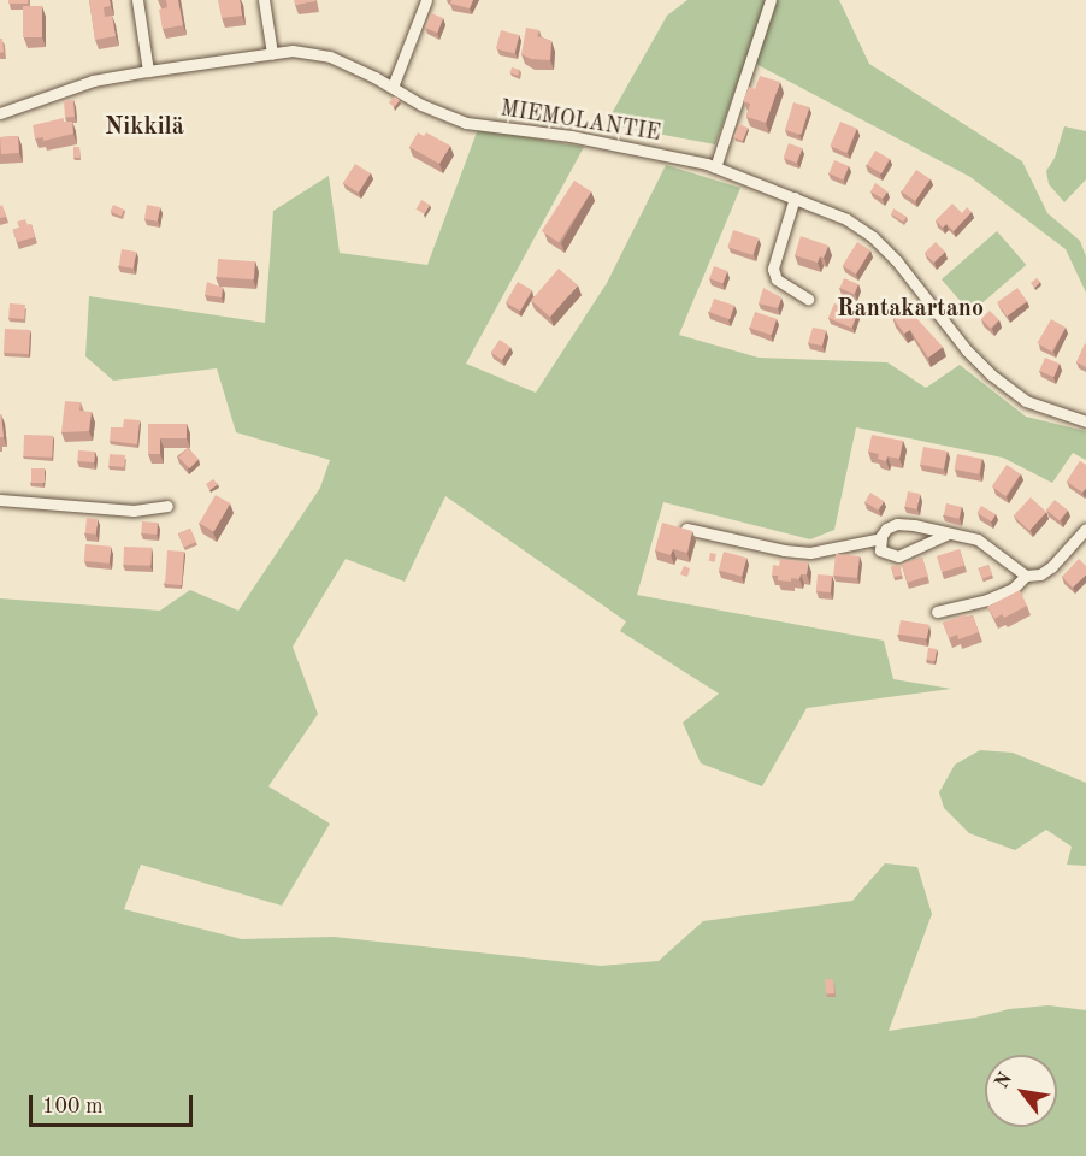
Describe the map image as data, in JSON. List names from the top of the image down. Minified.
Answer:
{"streets":{"street":["MIEMOLANTIE"]},"districts":["Nikkilä","Rantakartano"],"scale_bar":"100 m","north":"top left"}
